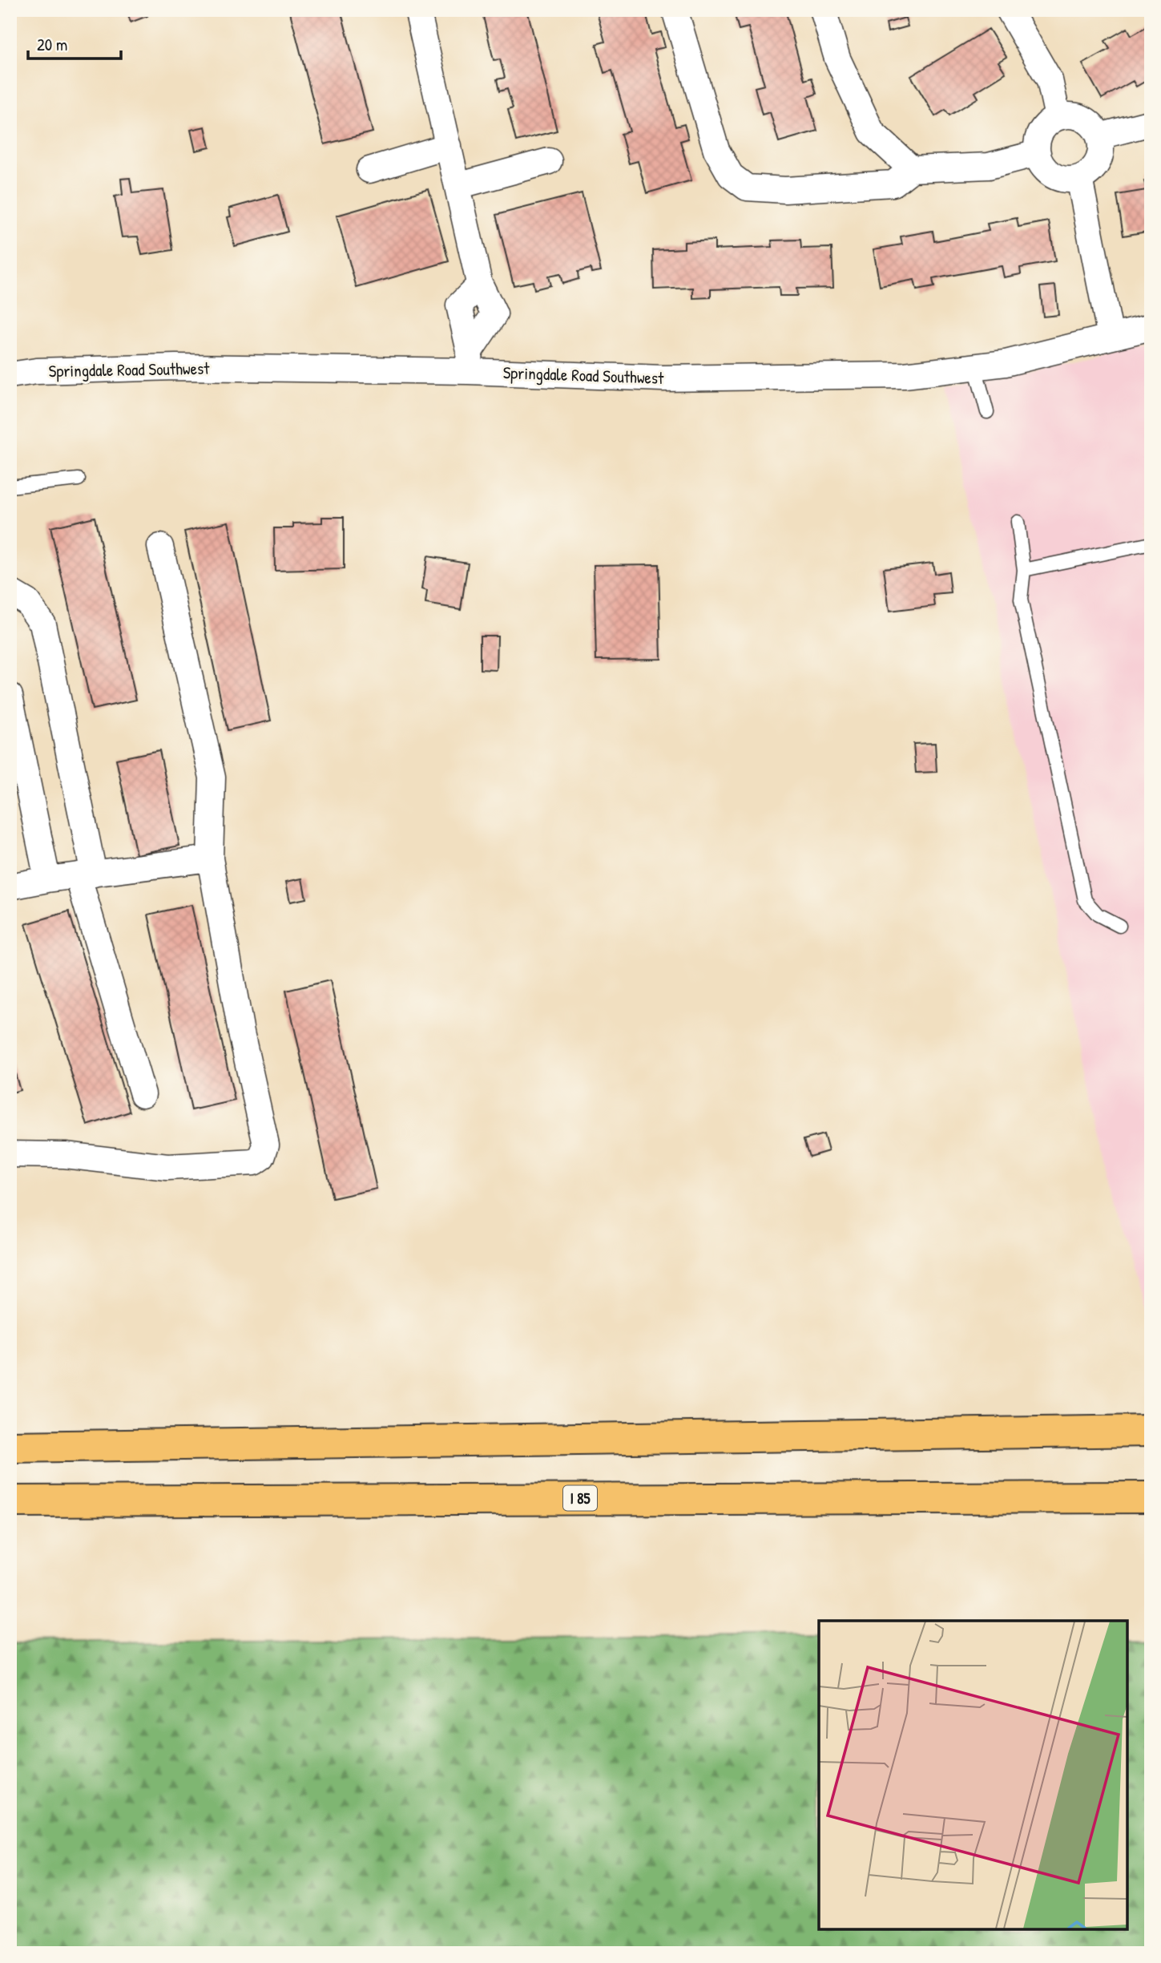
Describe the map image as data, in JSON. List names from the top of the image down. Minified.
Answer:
{"streets":{"highway":["I 85"],"street":["Springdale Road Southwest"]},"scale_bar":"20 m"}
